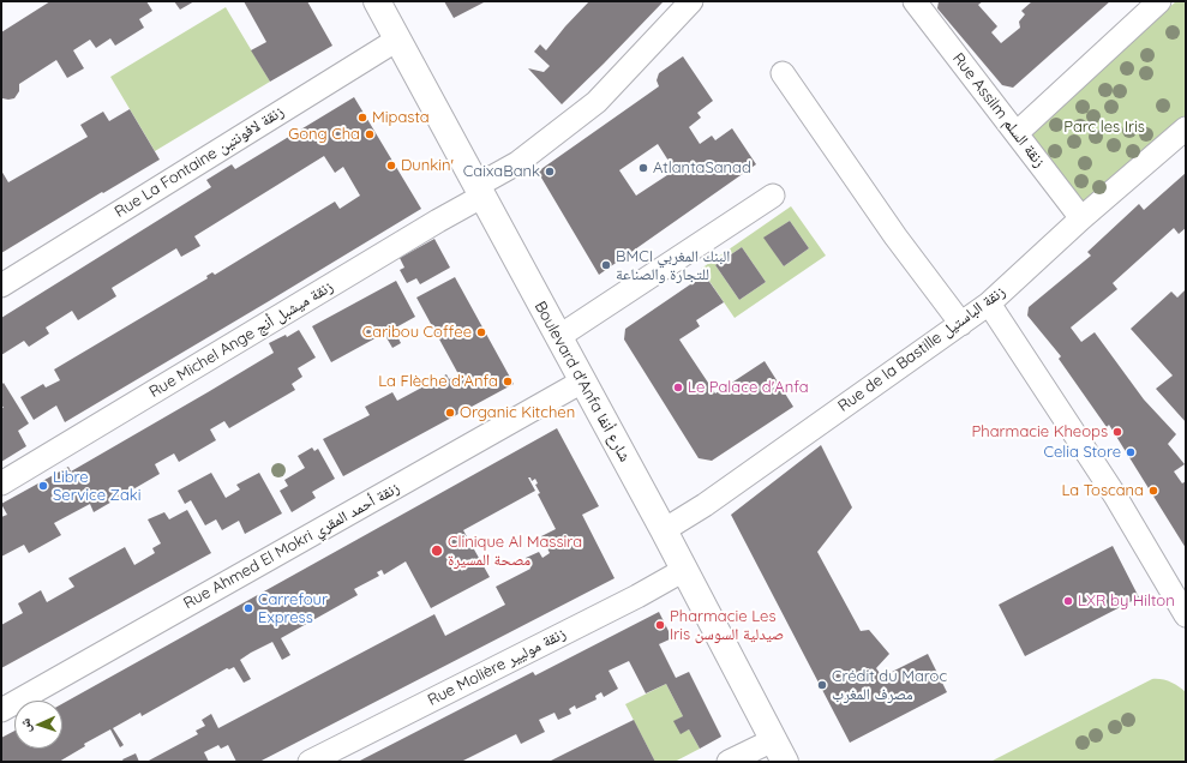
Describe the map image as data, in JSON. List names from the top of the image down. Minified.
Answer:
{"streets":{"main road":["Boulevard d'Anfa شارع أنفا"],"street":["Rue Assilm زنقة السلم","Rue La Fontaine زنقة لافونتين","Rue Michel Ange زنقة ميشبل أنج","Rue de la Bastille زنقة الباستيل","Rue Ahmed El Mokri زنقة أحمد المقري","Rue Molière زنقة موليير"]},"crossings":[["Rue Assilm زنقة السلم","Rue de la Bastille زنقة الباستيل"],["Rue La Fontaine زنقة لافونتين","Boulevard d'Anfa شارع أنفا"],["Rue Michel Ange زنقة ميشبل أنج","Boulevard d'Anfa شارع أنفا"],["Rue de la Bastille زنقة الباستيل","Boulevard d'Anfa شارع أنفا"],["Boulevard d'Anfa شارع أنفا","Rue Ahmed El Mokri زنقة أحمد المقري"],["Boulevard d'Anfa شارع أنفا","Rue Molière زنقة موليير"]],"parks":["Parc les Iris"],"places":["Mipasta","Gong Cha","Dunkin'","AtlantaSanad","CaixaBank","BMCI البنك المغربي للتجارة والصناعة","Caribou Coffee","La Flèche d’Anfa","Le Palace d'Anfa","Organic Kitchen","Pharmacie Kheops","Celia Store","Libre Service Zaki","La Toscana","Clinique Al Massira مصحة المسيرة","LXR by Hilton","Carrefour Express","Pharmacie Les Iris صيدلية السوسن","Crédit du Maroc مصرف المغرب"],"north":"left"}
